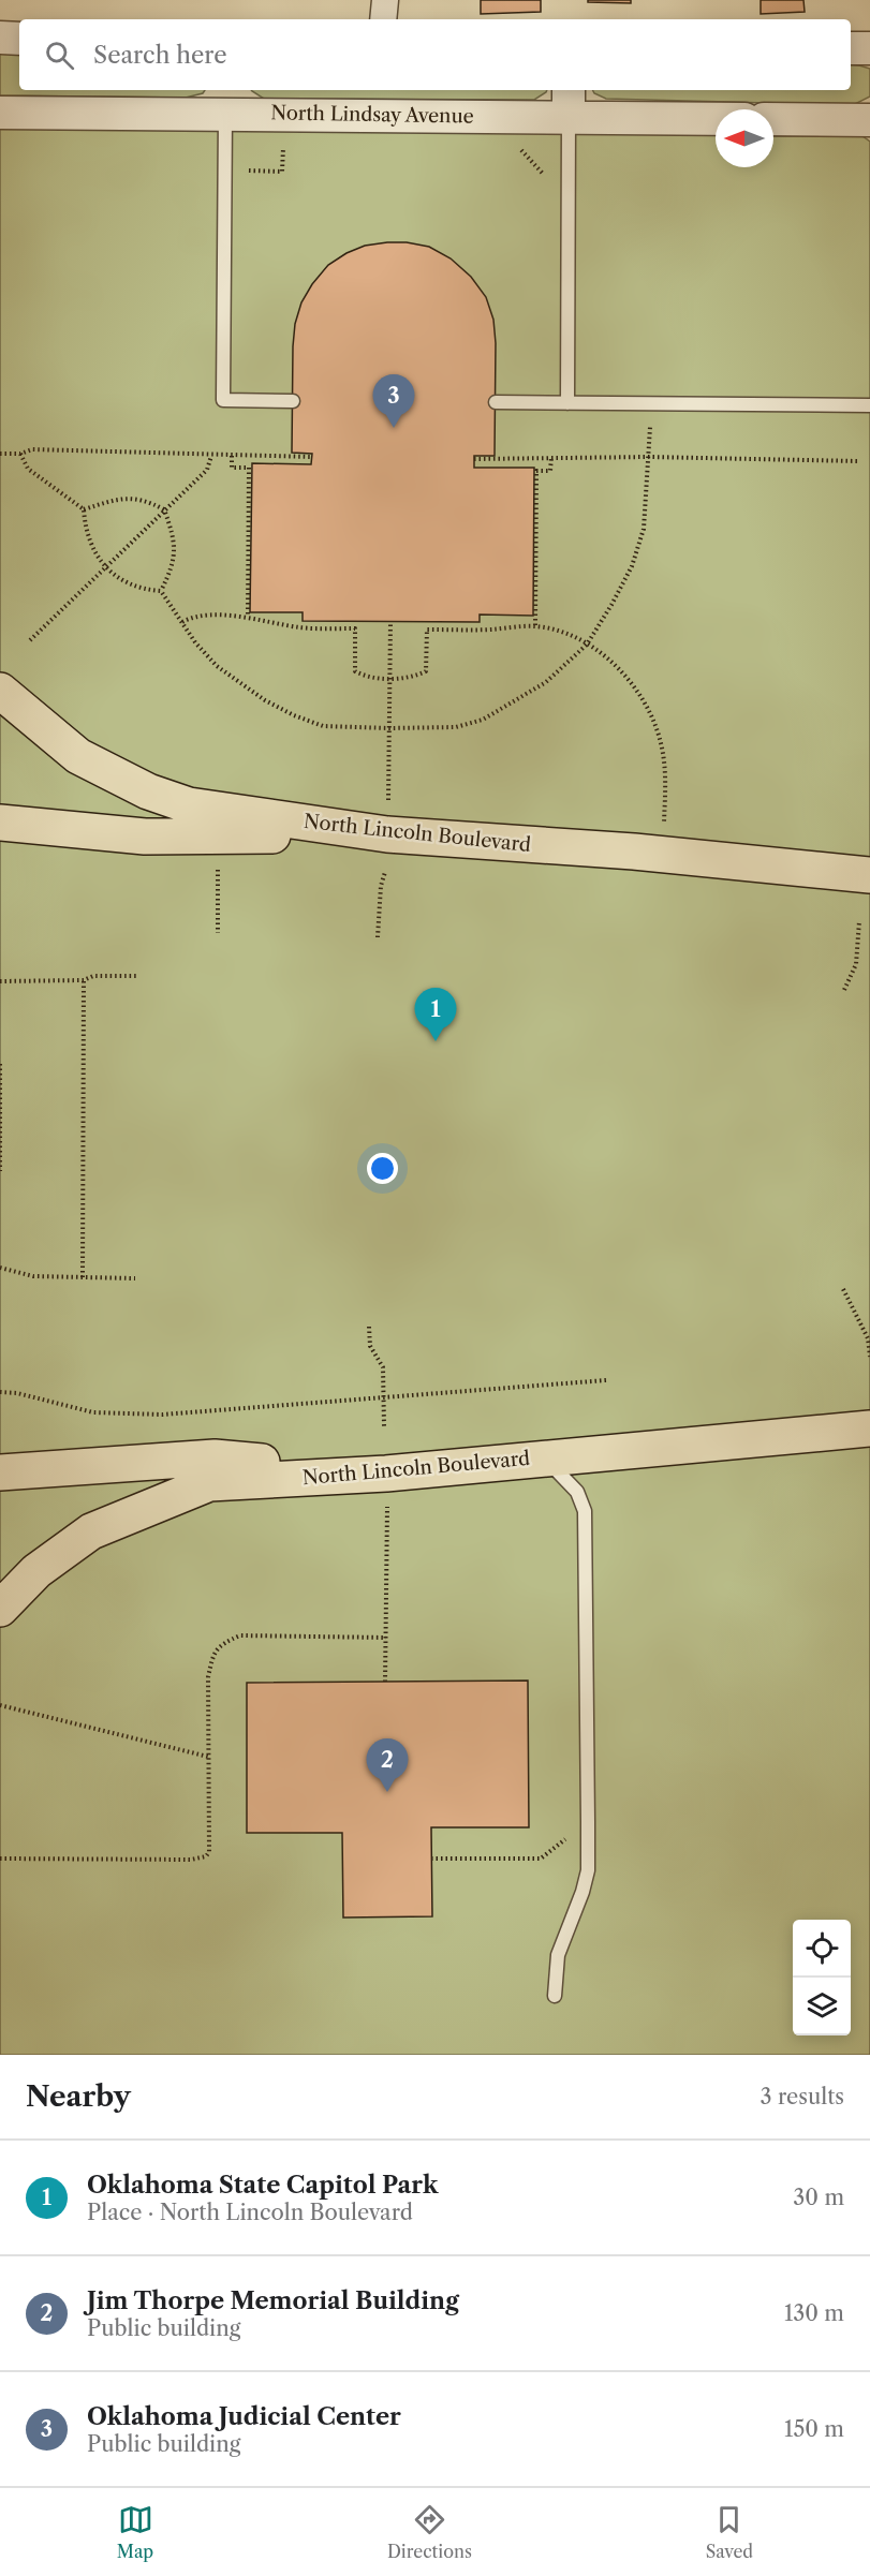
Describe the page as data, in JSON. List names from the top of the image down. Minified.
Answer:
{"streets":{"main road":["North Lincoln Boulevard"],"street":["North Lindsay Avenue"]},"north":"left","page":{"search":"Search here","pins":["3","1","2"],"heading":["Nearby","3 results"],"list":[{"mark":"1","name":"Oklahoma State Capitol Park","note":"Place · North Lincoln Boulevard","value":"30 m"},{"mark":"2","name":"Jim Thorpe Memorial Building","note":"Public building","value":"130 m"},{"mark":"3","name":"Oklahoma Judicial Center","note":"Public building","value":"150 m"}],"nav":["Map","Directions","Saved"]}}
